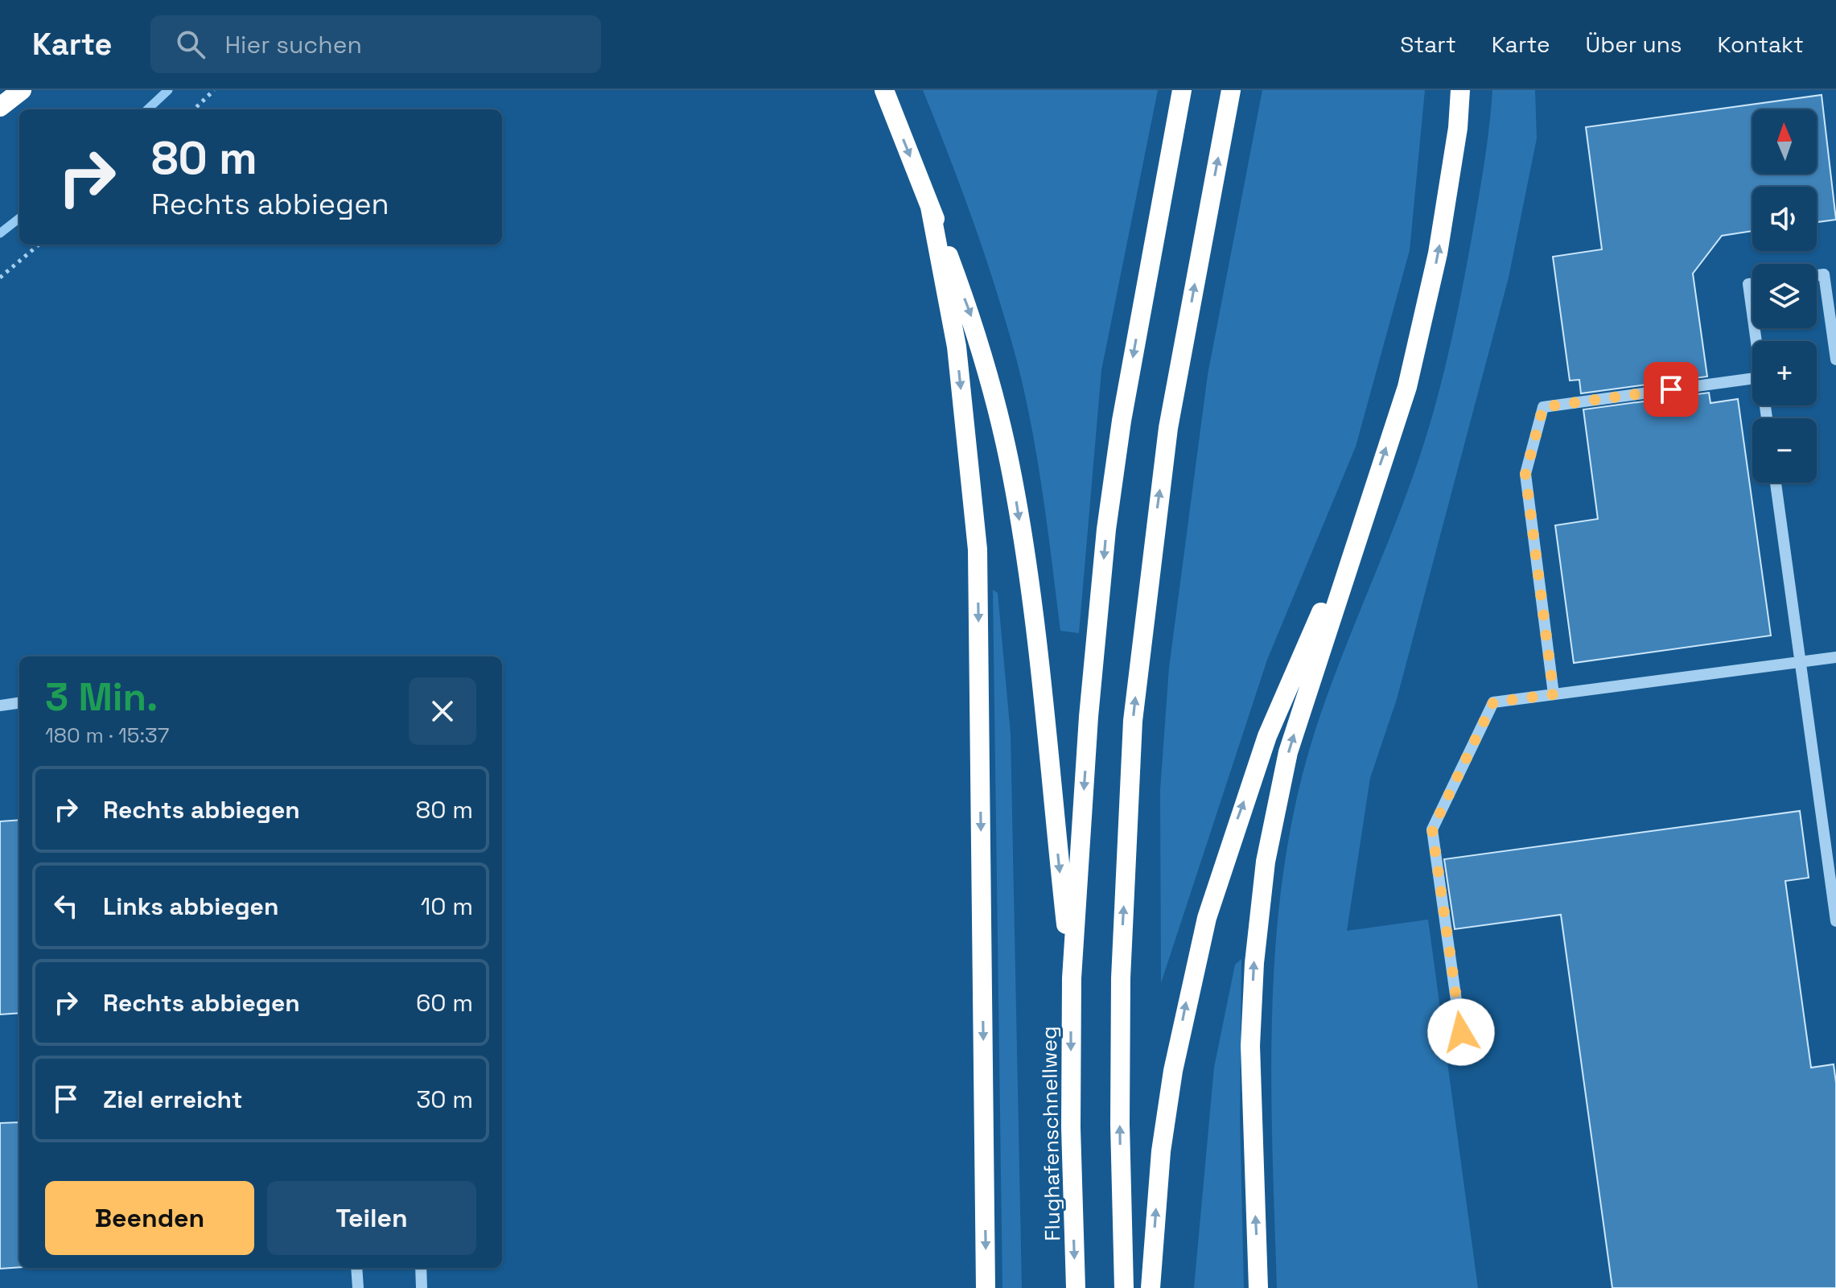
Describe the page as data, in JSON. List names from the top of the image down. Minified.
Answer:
{"streets":{"highway":["Flughafenschnellweg"]},"north":"top","page":{"header":"Karte","search":"Hier suchen","nav":["Start","Karte","Über uns","Kontakt"],"map_buttons":["+","−"],"turn":["80 m","Rechts abbiegen"],"heading":["3 Min.","180 m · 15:37"],"list":[{"name":"Rechts abbiegen","value":"80 m"},{"name":"Links abbiegen","value":"10 m"},{"name":"Rechts abbiegen","value":"60 m"},{"name":"Ziel erreicht","value":"30 m"}],"buttons":["Beenden","Teilen"]}}
